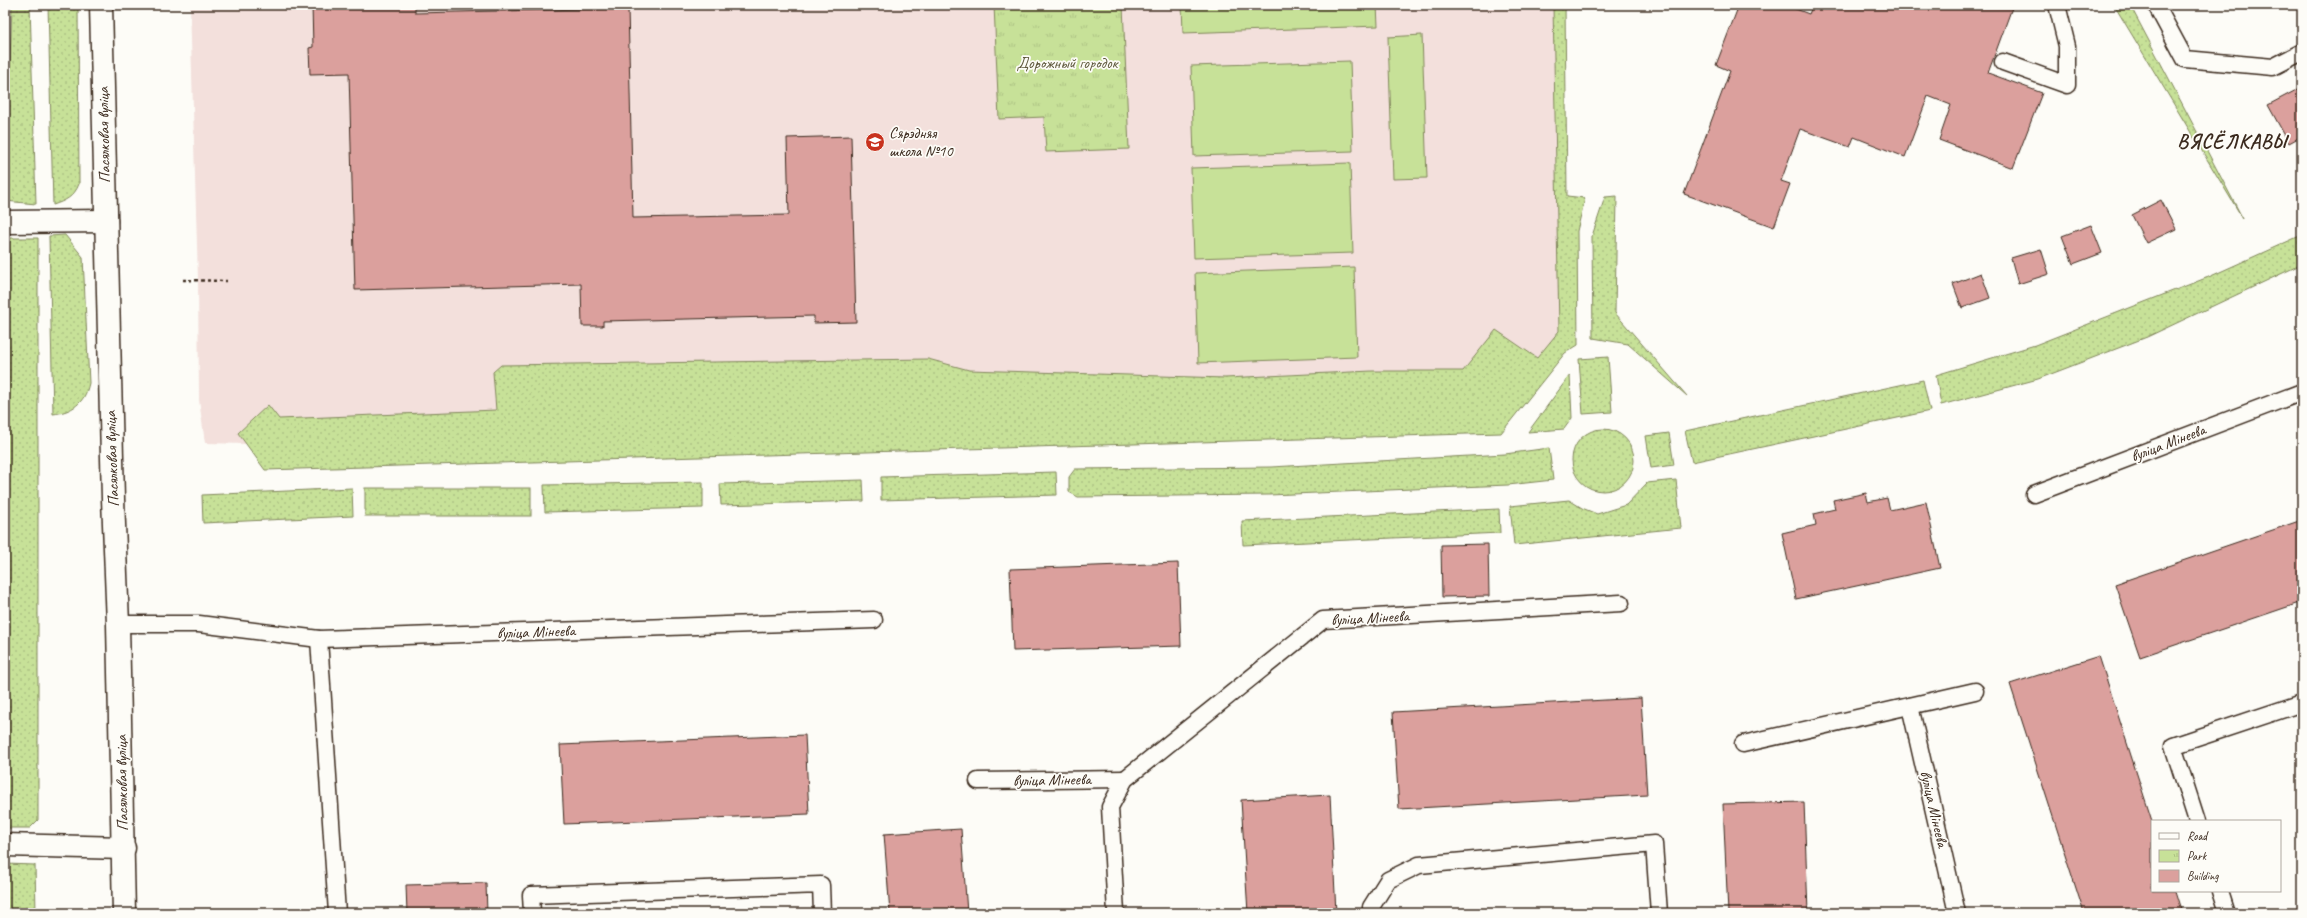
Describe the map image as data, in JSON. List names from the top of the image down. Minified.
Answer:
{"streets":{"street":["Пасялковая вуліца"],"lane":["вуліца Мінеева"]},"crossings":[["Пасялковая вуліца","вуліца Мінеева"]],"districts":["ВЯСЁЛКАВЫ"],"parks":["Дорожный городок"],"places":{"school or university":["Сярэдняя школа №10"]},"legend":["Road","Park","Building"]}
